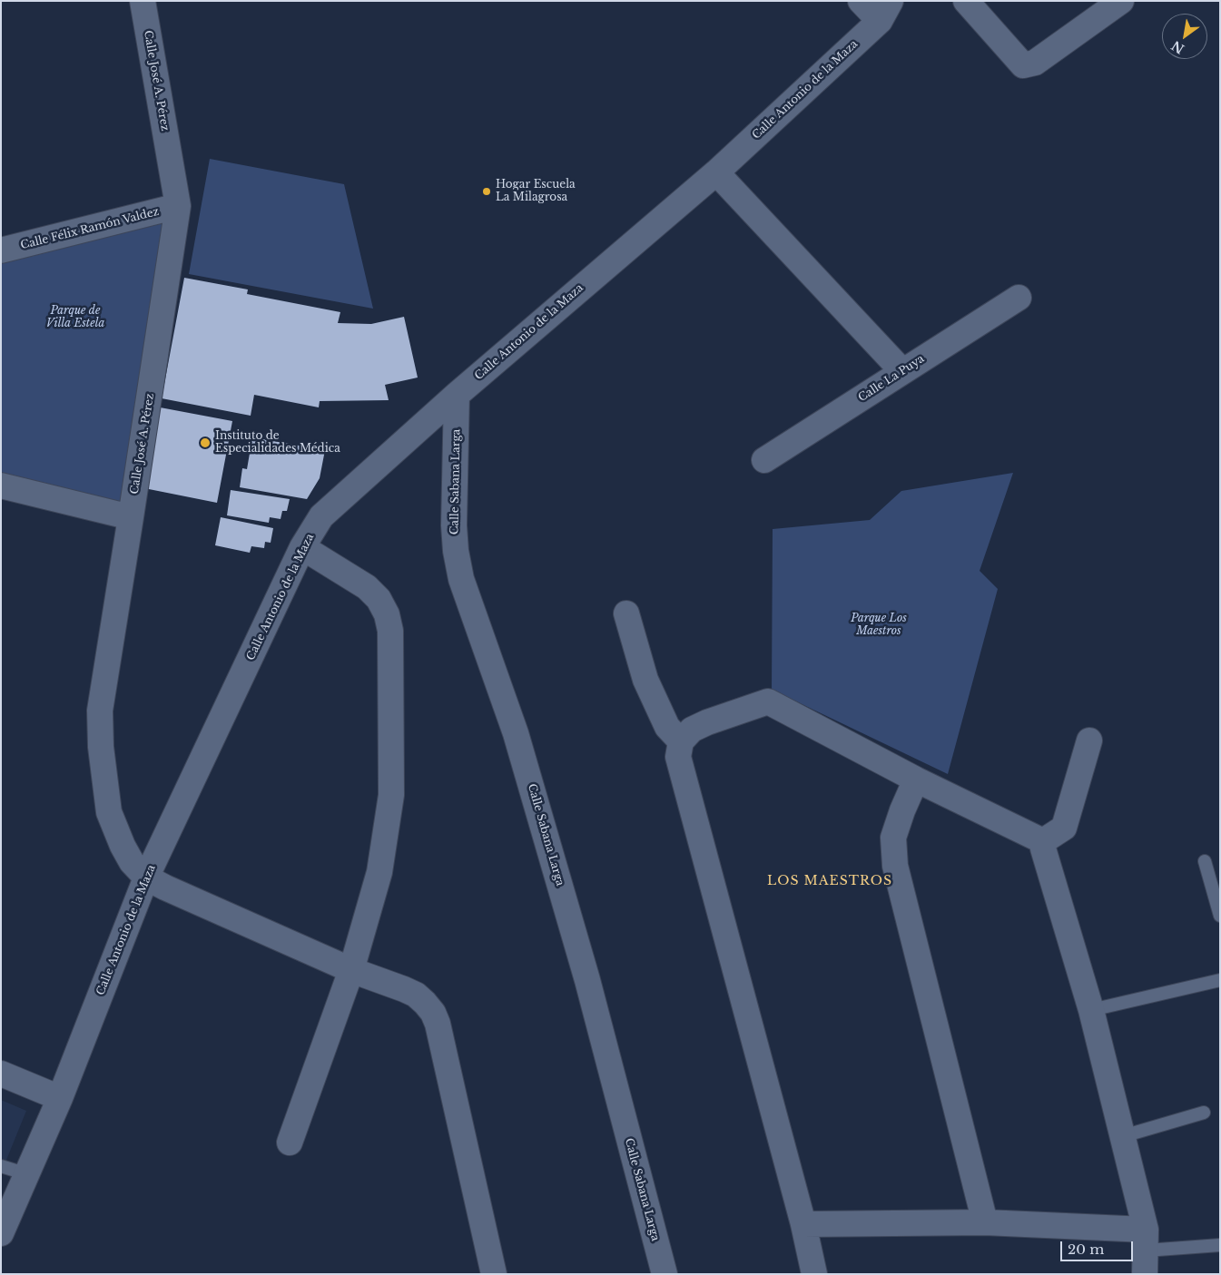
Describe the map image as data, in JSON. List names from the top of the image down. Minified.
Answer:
{"streets":{"street":["Calle José A. Pérez","Calle Antonio de la Maza","Calle Félix Ramón Valdez","Calle La Puya","Calle Sabana Larga"]},"crossings":[["Calle José A. Pérez","Calle Antonio de la Maza"],["Calle José A. Pérez","Calle Félix Ramón Valdez"],["Calle Antonio de la Maza","Calle Sabana Larga"]],"districts":["LOS MAESTROS"],"parks":["Parque de Villa Estela","Parque Los Maestros"],"places":["Hogar Escuela La Milagrosa","Instituto de Especialidades Médica"],"scale_bar":"20 m","north":"bottom left"}
